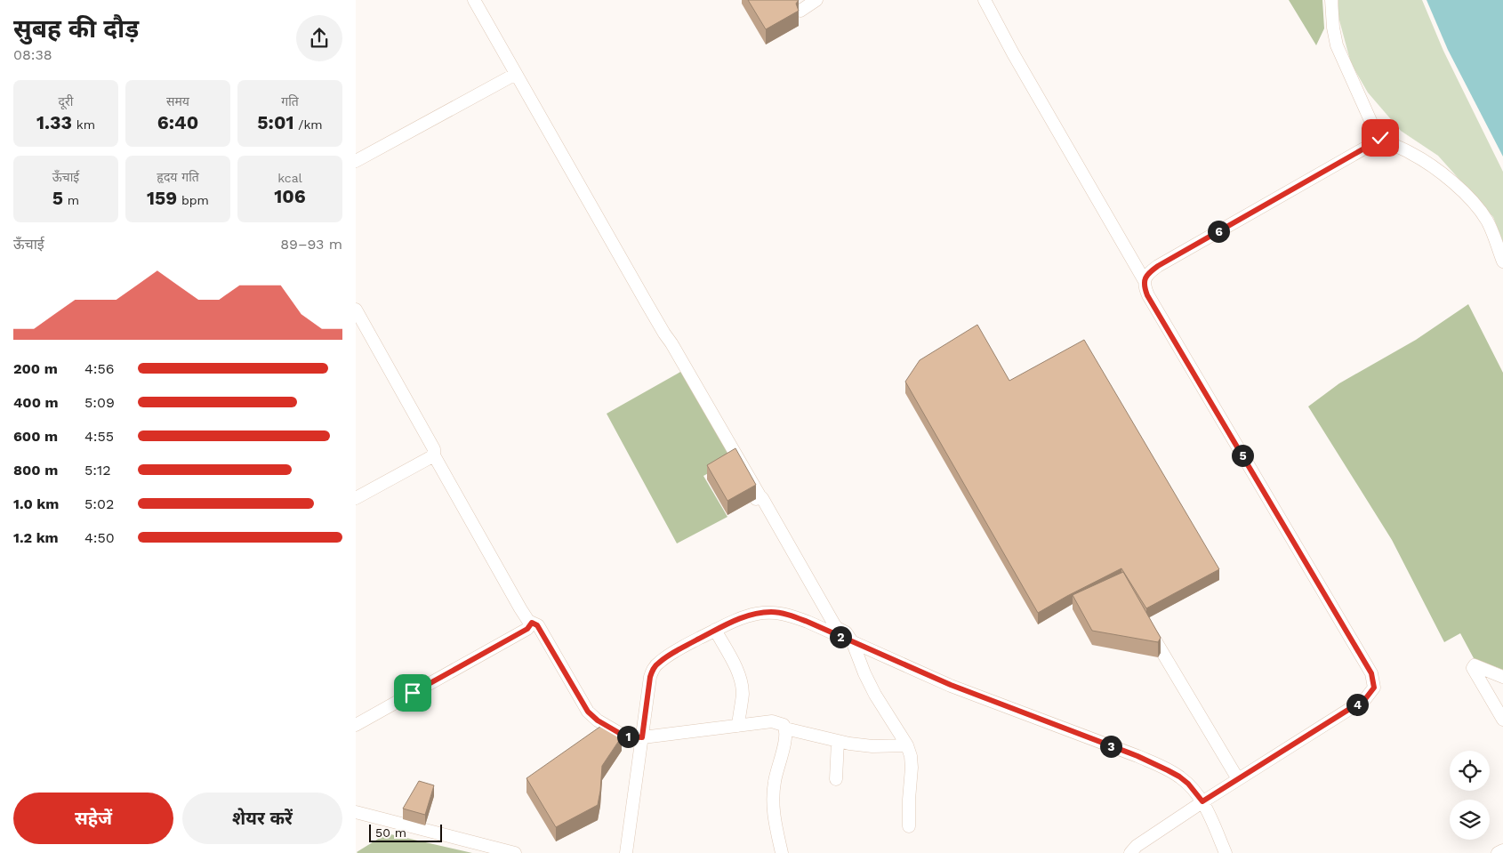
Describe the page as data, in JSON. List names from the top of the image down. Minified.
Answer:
{"scale_bar":"50 m","page":{"heading":["सुबह की दौड़","08:38"],"stats":[["दूरी","1.33 km"],["समय","6:40"],["गति","5:01 /km"],["ऊँचाई","5 m"],["हृदय गति","159 bpm"],["kcal","106"]],"pins":["6","5","2","4","1","3"],"chart":["ऊँचाई","89–93 m"],"list":[{"name":"200 m","note":"4:56"},{"name":"400 m","note":"5:09"},{"name":"600 m","note":"4:55"},{"name":"800 m","note":"5:12"},{"name":"1.0 km","note":"5:02"},{"name":"1.2 km","note":"4:50"}],"buttons":["सहेजें","शेयर करें"],"scale":"50 m"}}
